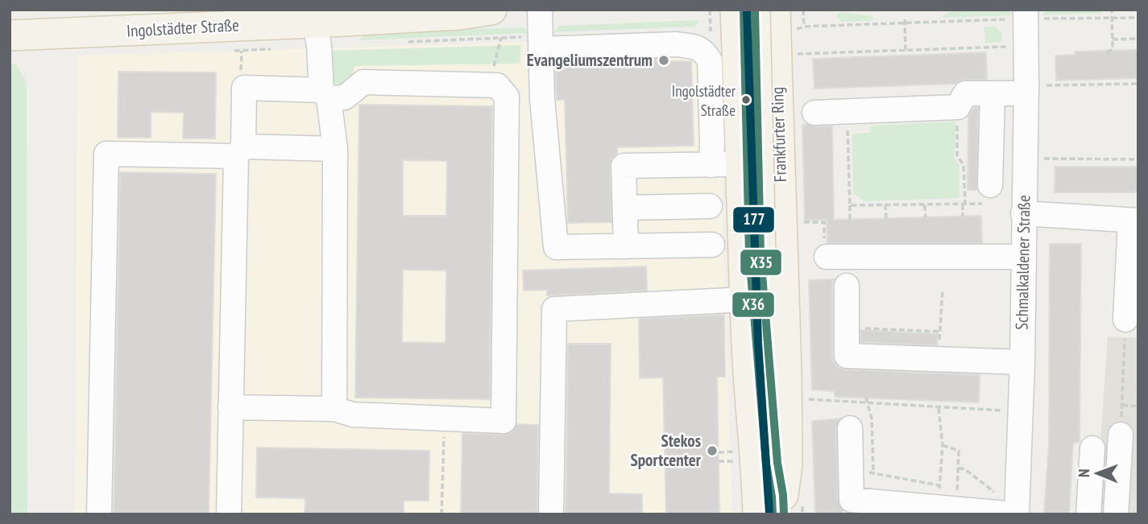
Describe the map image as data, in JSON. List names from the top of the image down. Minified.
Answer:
{"streets":{"main road":["Ingolstädter Straße","Frankfurter Ring"],"street":["Schmalkaldener Straße"]},"places":["Evangeliumszentrum","Ingolstädter Straße","Stekos Sportcenter"],"lines":["transit line X35","transit line X36","transit line 177"],"north":"left"}
